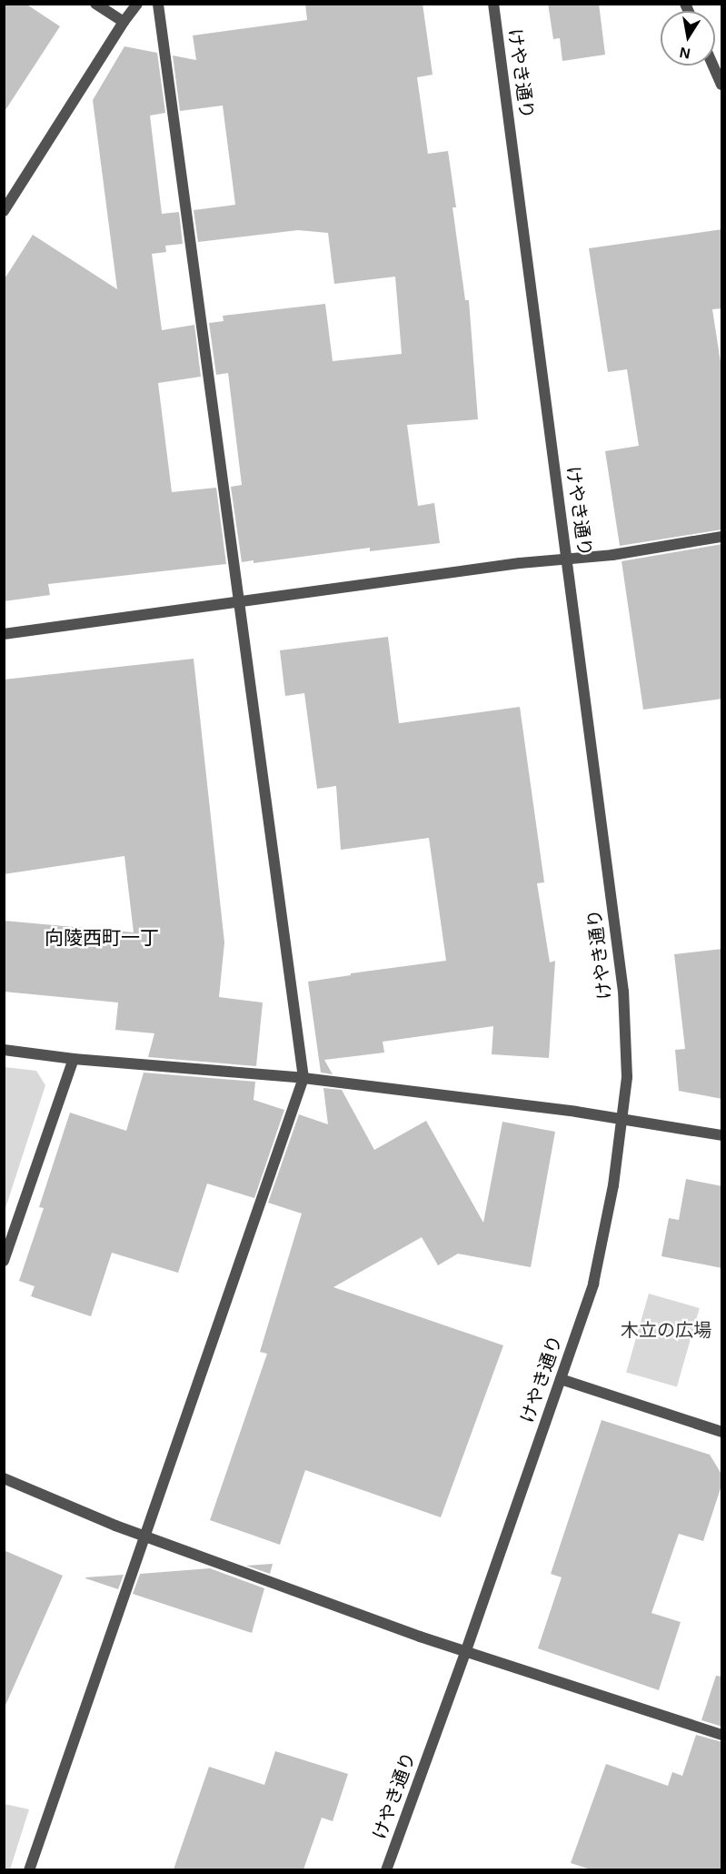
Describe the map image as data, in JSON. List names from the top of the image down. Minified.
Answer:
{"streets":{"street":["けやき通り"]},"districts":["向陵西町一丁"],"parks":["木立の広場"],"north":"bottom"}
